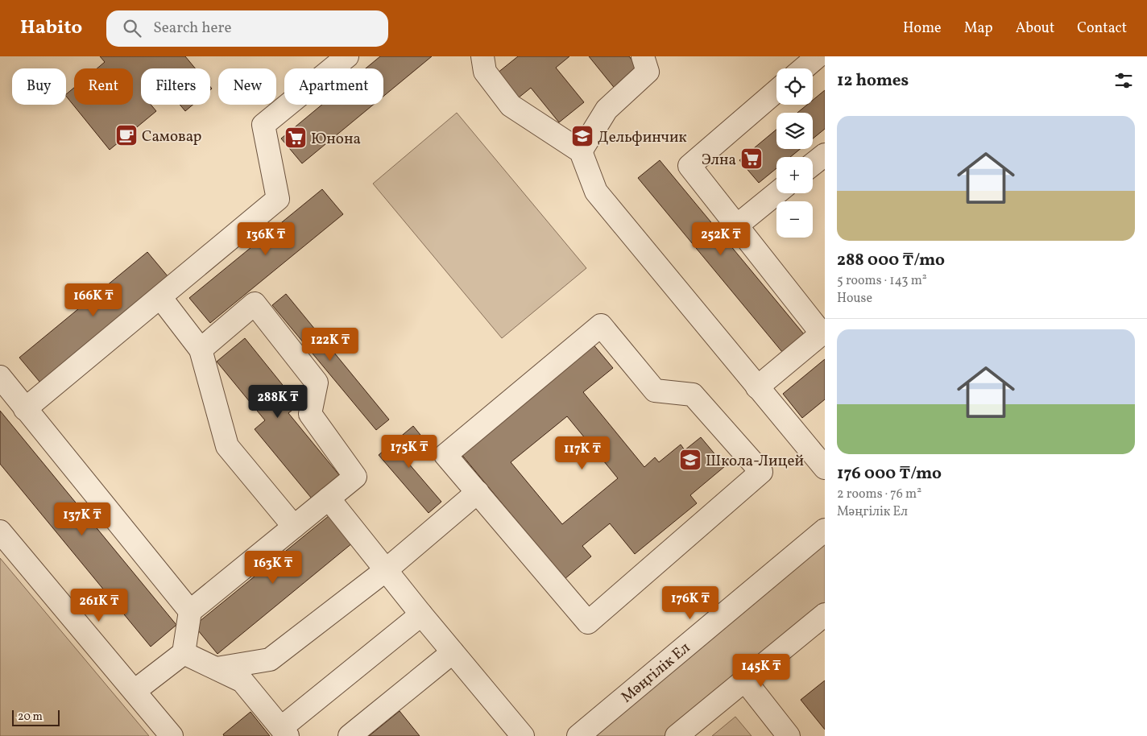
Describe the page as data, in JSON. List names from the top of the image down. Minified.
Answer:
{"streets":{"street":["Мәңгілік Ел"]},"places":{"cafe":["Самовар"],"school or university":["Дельфинчик","Школа-Лицей"],"supermarket":["Юнона","Элна"]},"scale_bar":"20 m","page":{"header":"Habito","search":"Search here","nav":["Home","Map","About","Contact"],"heading":"12 homes","map_buttons":["+","−"],"chip":["Buy","Rent","Filters","New","Apartment"],"list":[{"name":"288 000 ₸/mo","note":"5 rooms · 143 m² · House"},{"name":"176 000 ₸/mo","note":"2 rooms · 76 m² · Мәңгілік Ел"}],"price":["136K ₸","252K ₸","166K ₸","122K ₸","288K ₸","175K ₸","117K ₸","137K ₸","163K ₸","176K ₸","261K ₸","145K ₸"],"scale":"20 m"}}
